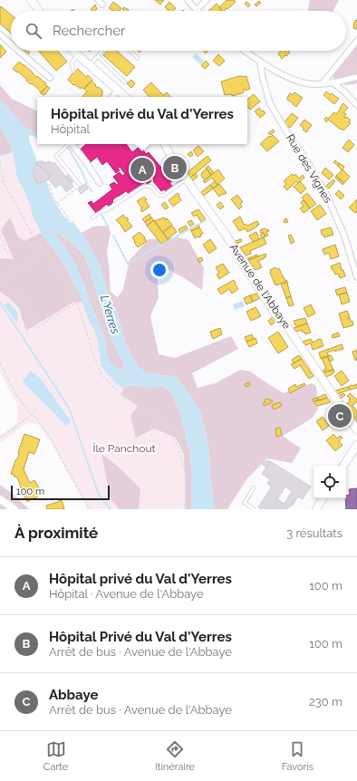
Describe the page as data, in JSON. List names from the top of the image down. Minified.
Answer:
{"streets":{"street":["Rue des Vignes","Avenue de l'Abbaye"]},"water":["L'Yerres"],"parks":["Île Panchout"],"scale_bar":"100 m","page":{"search":"Rechercher","popup":["Hôpital privé du Val d'Yerres","Hôpital"],"pins":["B","A","C"],"scale":"100 m","heading":["À proximité","3 résultats"],"list":[{"mark":"A","name":"Hôpital privé du Val d'Yerres","note":"Hôpital · Avenue de l'Abbaye","value":"100 m"},{"mark":"B","name":"Hôpital Privé du Val d'Yerres","note":"Arrêt de bus · Avenue de l'Abbaye","value":"100 m"},{"mark":"C","name":"Abbaye","note":"Arrêt de bus · Avenue de l'Abbaye","value":"230 m"}],"nav":["Carte","Itinéraire","Favoris"]}}
